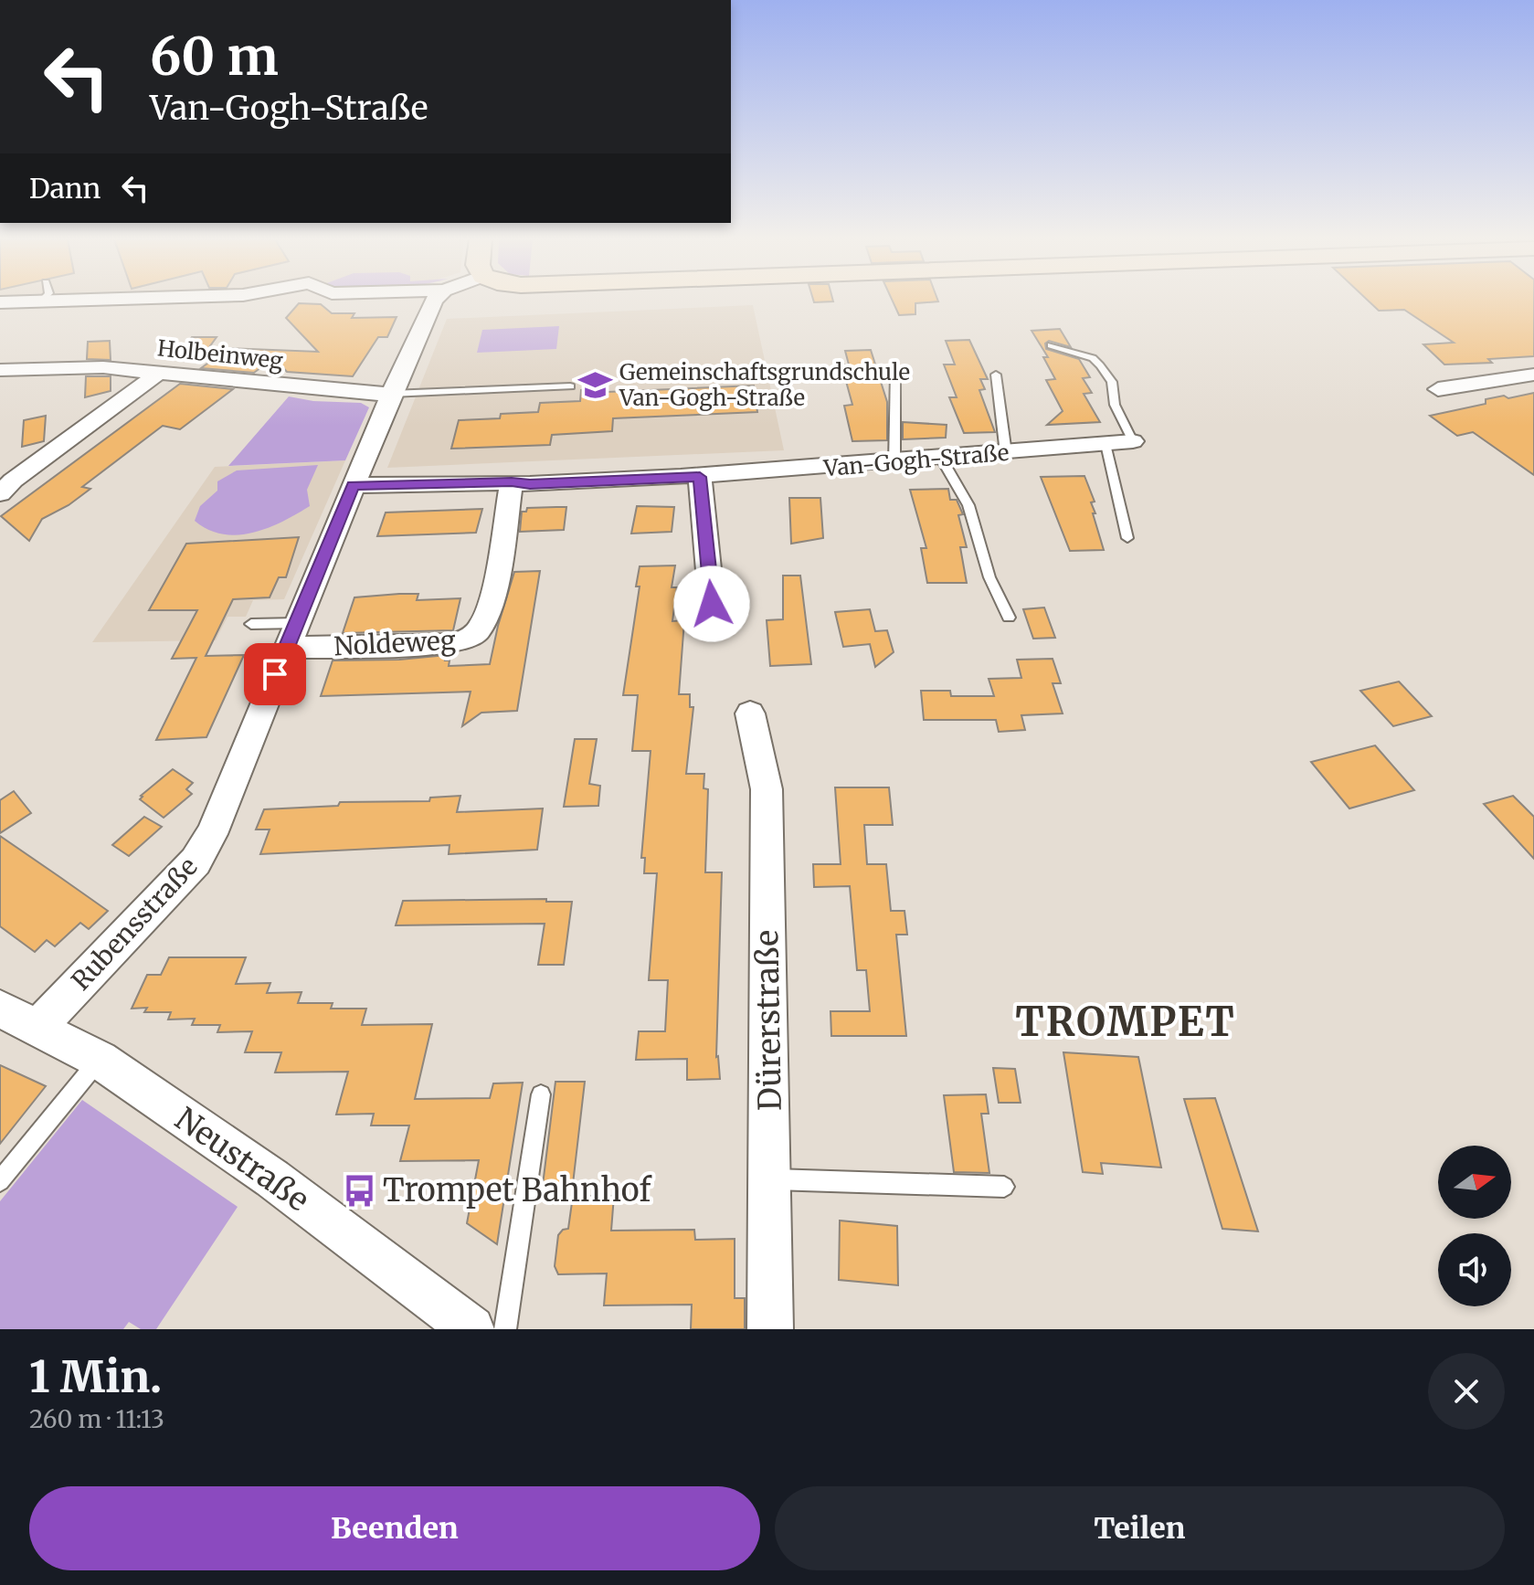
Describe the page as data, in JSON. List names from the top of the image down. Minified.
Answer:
{"streets":{"street":["Holbeinweg","Van-Gogh-Straße","Noldeweg","Rubensstraße","Dürerstraße","Neustraße"]},"crossings":[["Holbeinweg","Rubensstraße"],["Van-Gogh-Straße","Noldeweg"],["Van-Gogh-Straße","Rubensstraße"],["Noldeweg","Rubensstraße"],["Rubensstraße","Neustraße"]],"districts":["TROMPET"],"places":{"school or university":["Gemeinschaftsgrundschule Van-Gogh-Straße"],"bus stop":["Trompet Bahnhof"]},"north":"right","page":{"turn":["60 m","Van-Gogh-Straße"],"then":"Dann","heading":["1 Min.","260 m · 11:13"],"buttons":["Beenden","Teilen"]}}
